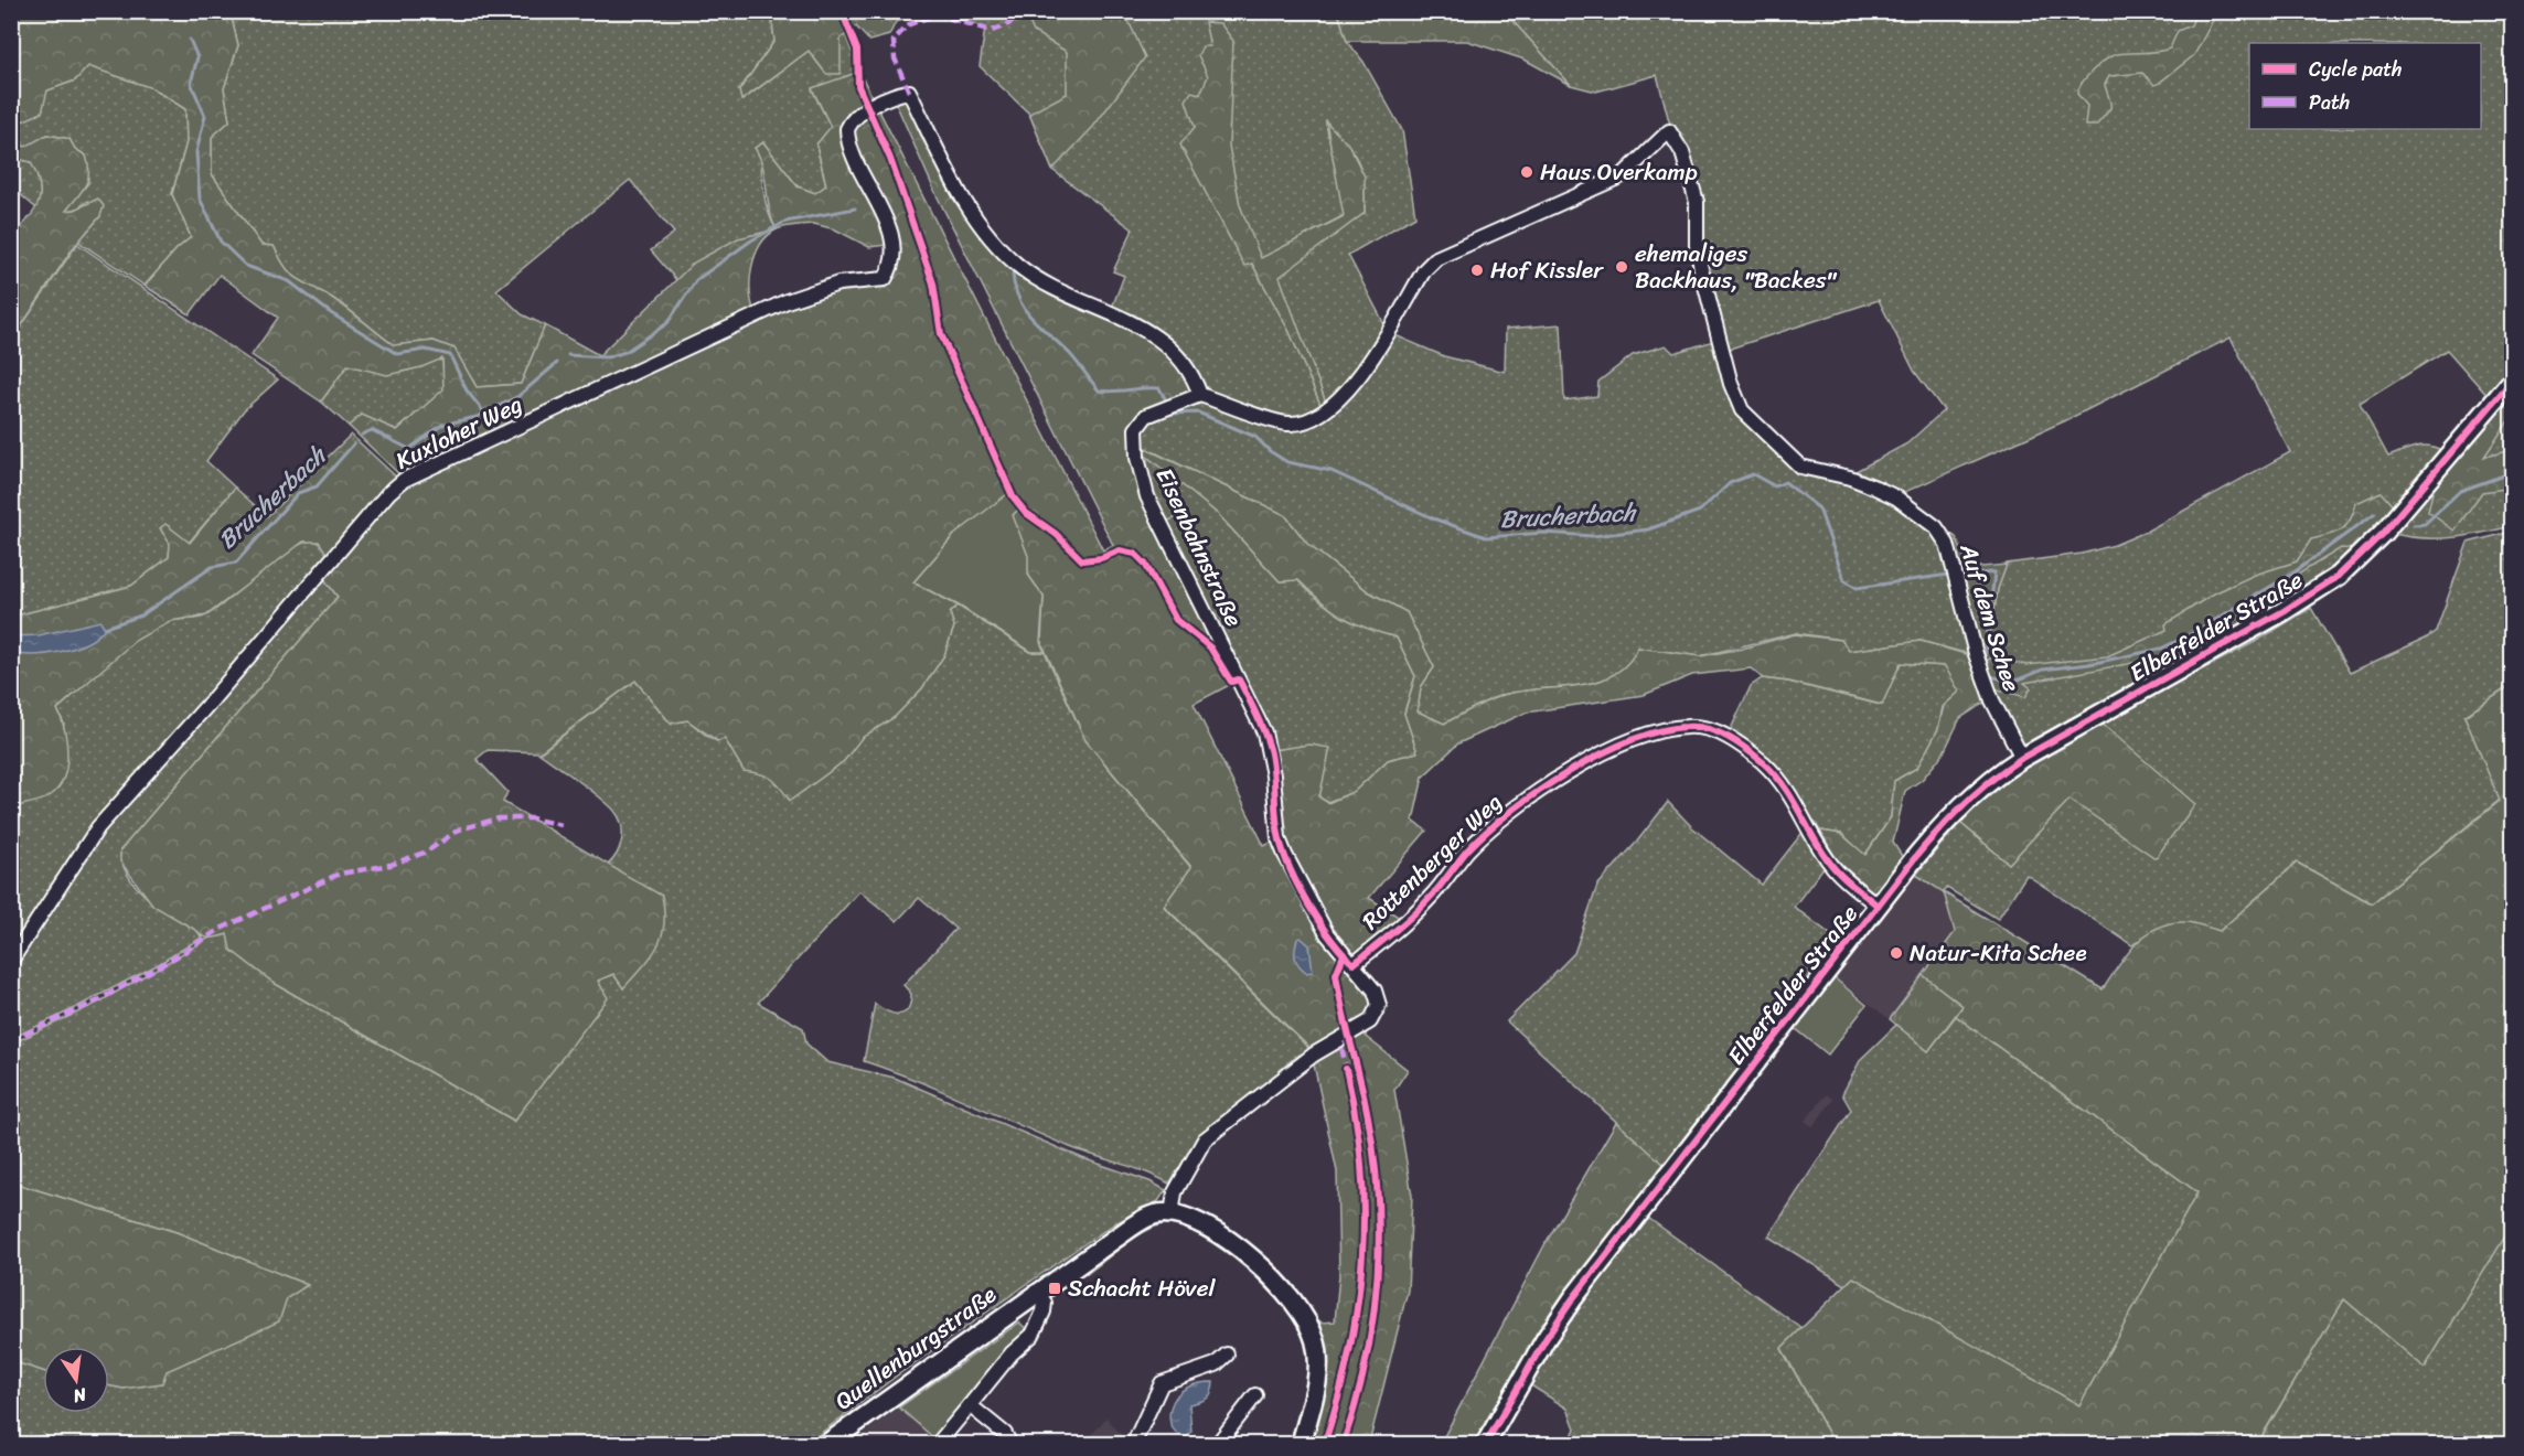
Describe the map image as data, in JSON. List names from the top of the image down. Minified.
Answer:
{"streets":{"main road":["Elberfelder Straße","Quellenburgstraße"],"street":["Kuxloher Weg","Eisenbahnstraße","Auf dem Schee","Rottenberger Weg"]},"crossings":[["Kuxloher Weg","Eisenbahnstraße"],["Kuxloher Weg","Auf dem Schee"],["Eisenbahnstraße","Auf dem Schee"],["Eisenbahnstraße","Rottenberger Weg"],["Auf dem Schee","Elberfelder Straße"],["Elberfelder Straße","Rottenberger Weg"]],"water":["Brucherbach"],"places":{"other":["Haus Overkamp","ehemaliges Backhaus, \"Backes\"","Hof Kissler","Natur-Kita Schee"],"transit":["Schacht Hövel"]},"legend":["Cycle path","Path"],"north":"bottom"}
